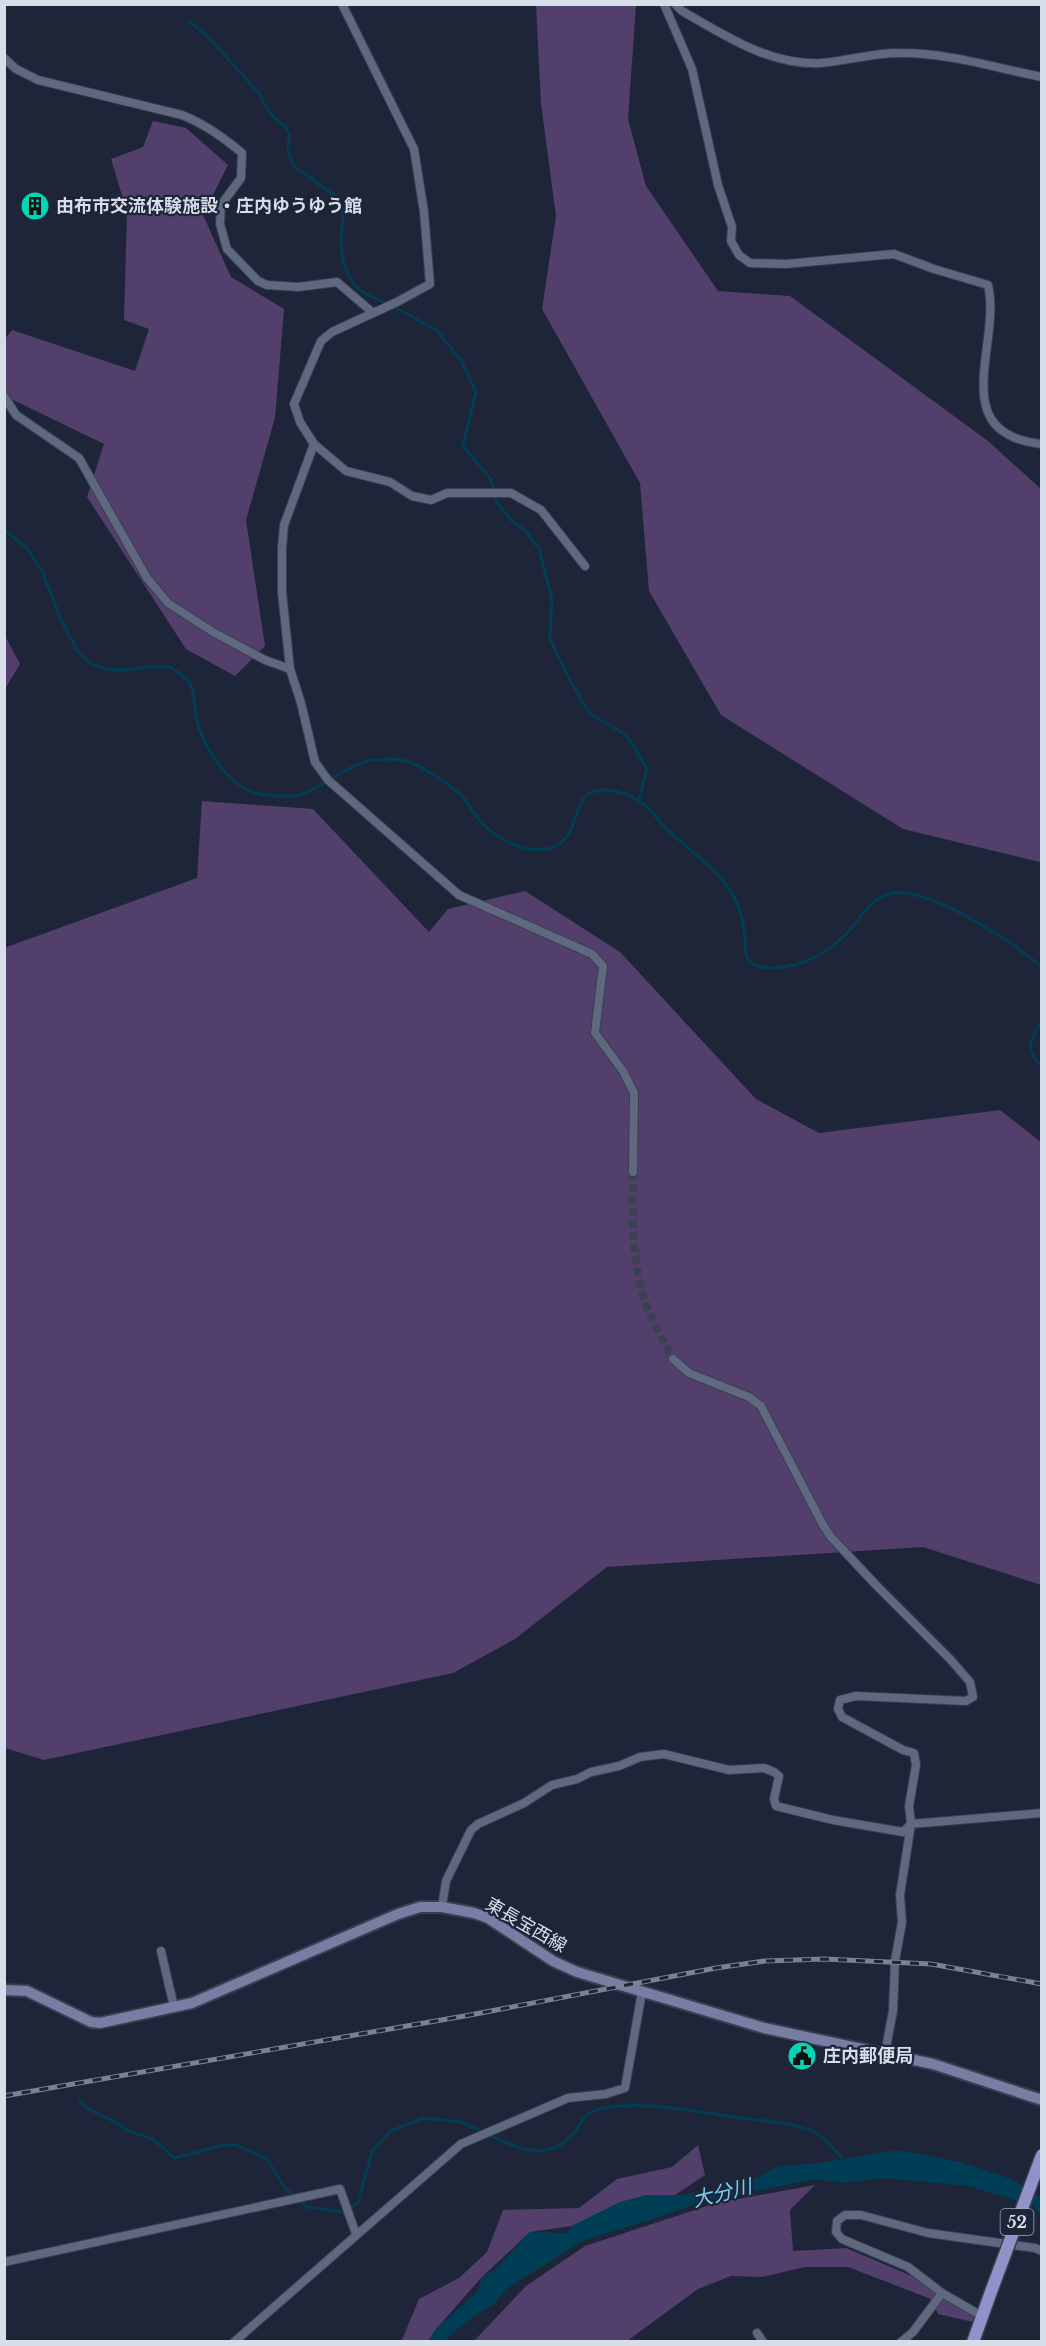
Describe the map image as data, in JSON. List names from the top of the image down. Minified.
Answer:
{"streets":{"main road":["東長宝西線","52"]},"water":["大分川"],"places":{"building":["由布市交流体験施設・庄内ゆうゆう館"],"public building":["庄内郵便局"]}}
